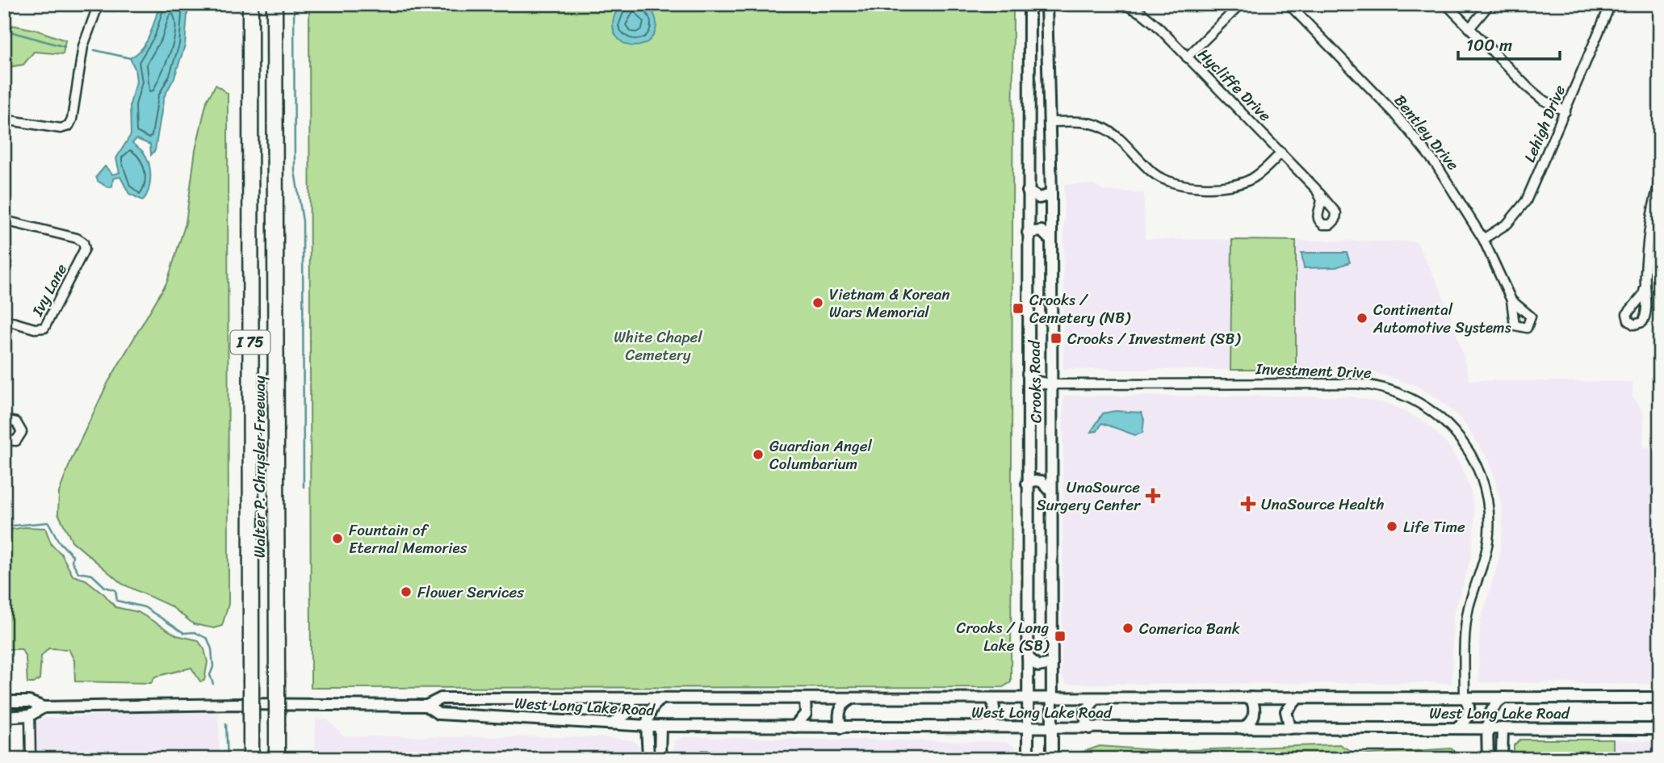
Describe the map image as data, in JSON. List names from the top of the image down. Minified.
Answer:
{"streets":{"highway":["I 75","Walter P. Chrysler Freeway"],"main road":["Crooks Road","West Long Lake Road"],"street":["Hycliffe Drive","Lehigh Drive","Bentley Drive","Ivy Lane","Investment Drive"]},"crossings":[["Lehigh Drive","Bentley Drive"],["Investment Drive","Crooks Road"],["Investment Drive","West Long Lake Road"],["Crooks Road","West Long Lake Road"]],"parks":["White Chapel Cemetery"],"places":{"other":["Vietnam & Korean Wars Memorial","Continental Automotive Systems","Guardian Angel Columbarium","Life Time","Fountain of Eternal Memories","Flower Services","Comerica Bank"],"transit":["Crooks / Cemetery (NB)","Crooks / Investment (SB)","Crooks / Long Lake (SB)"],"health":["UnaSource Surgery Center","UnaSource Health"]},"scale_bar":"100 m"}
